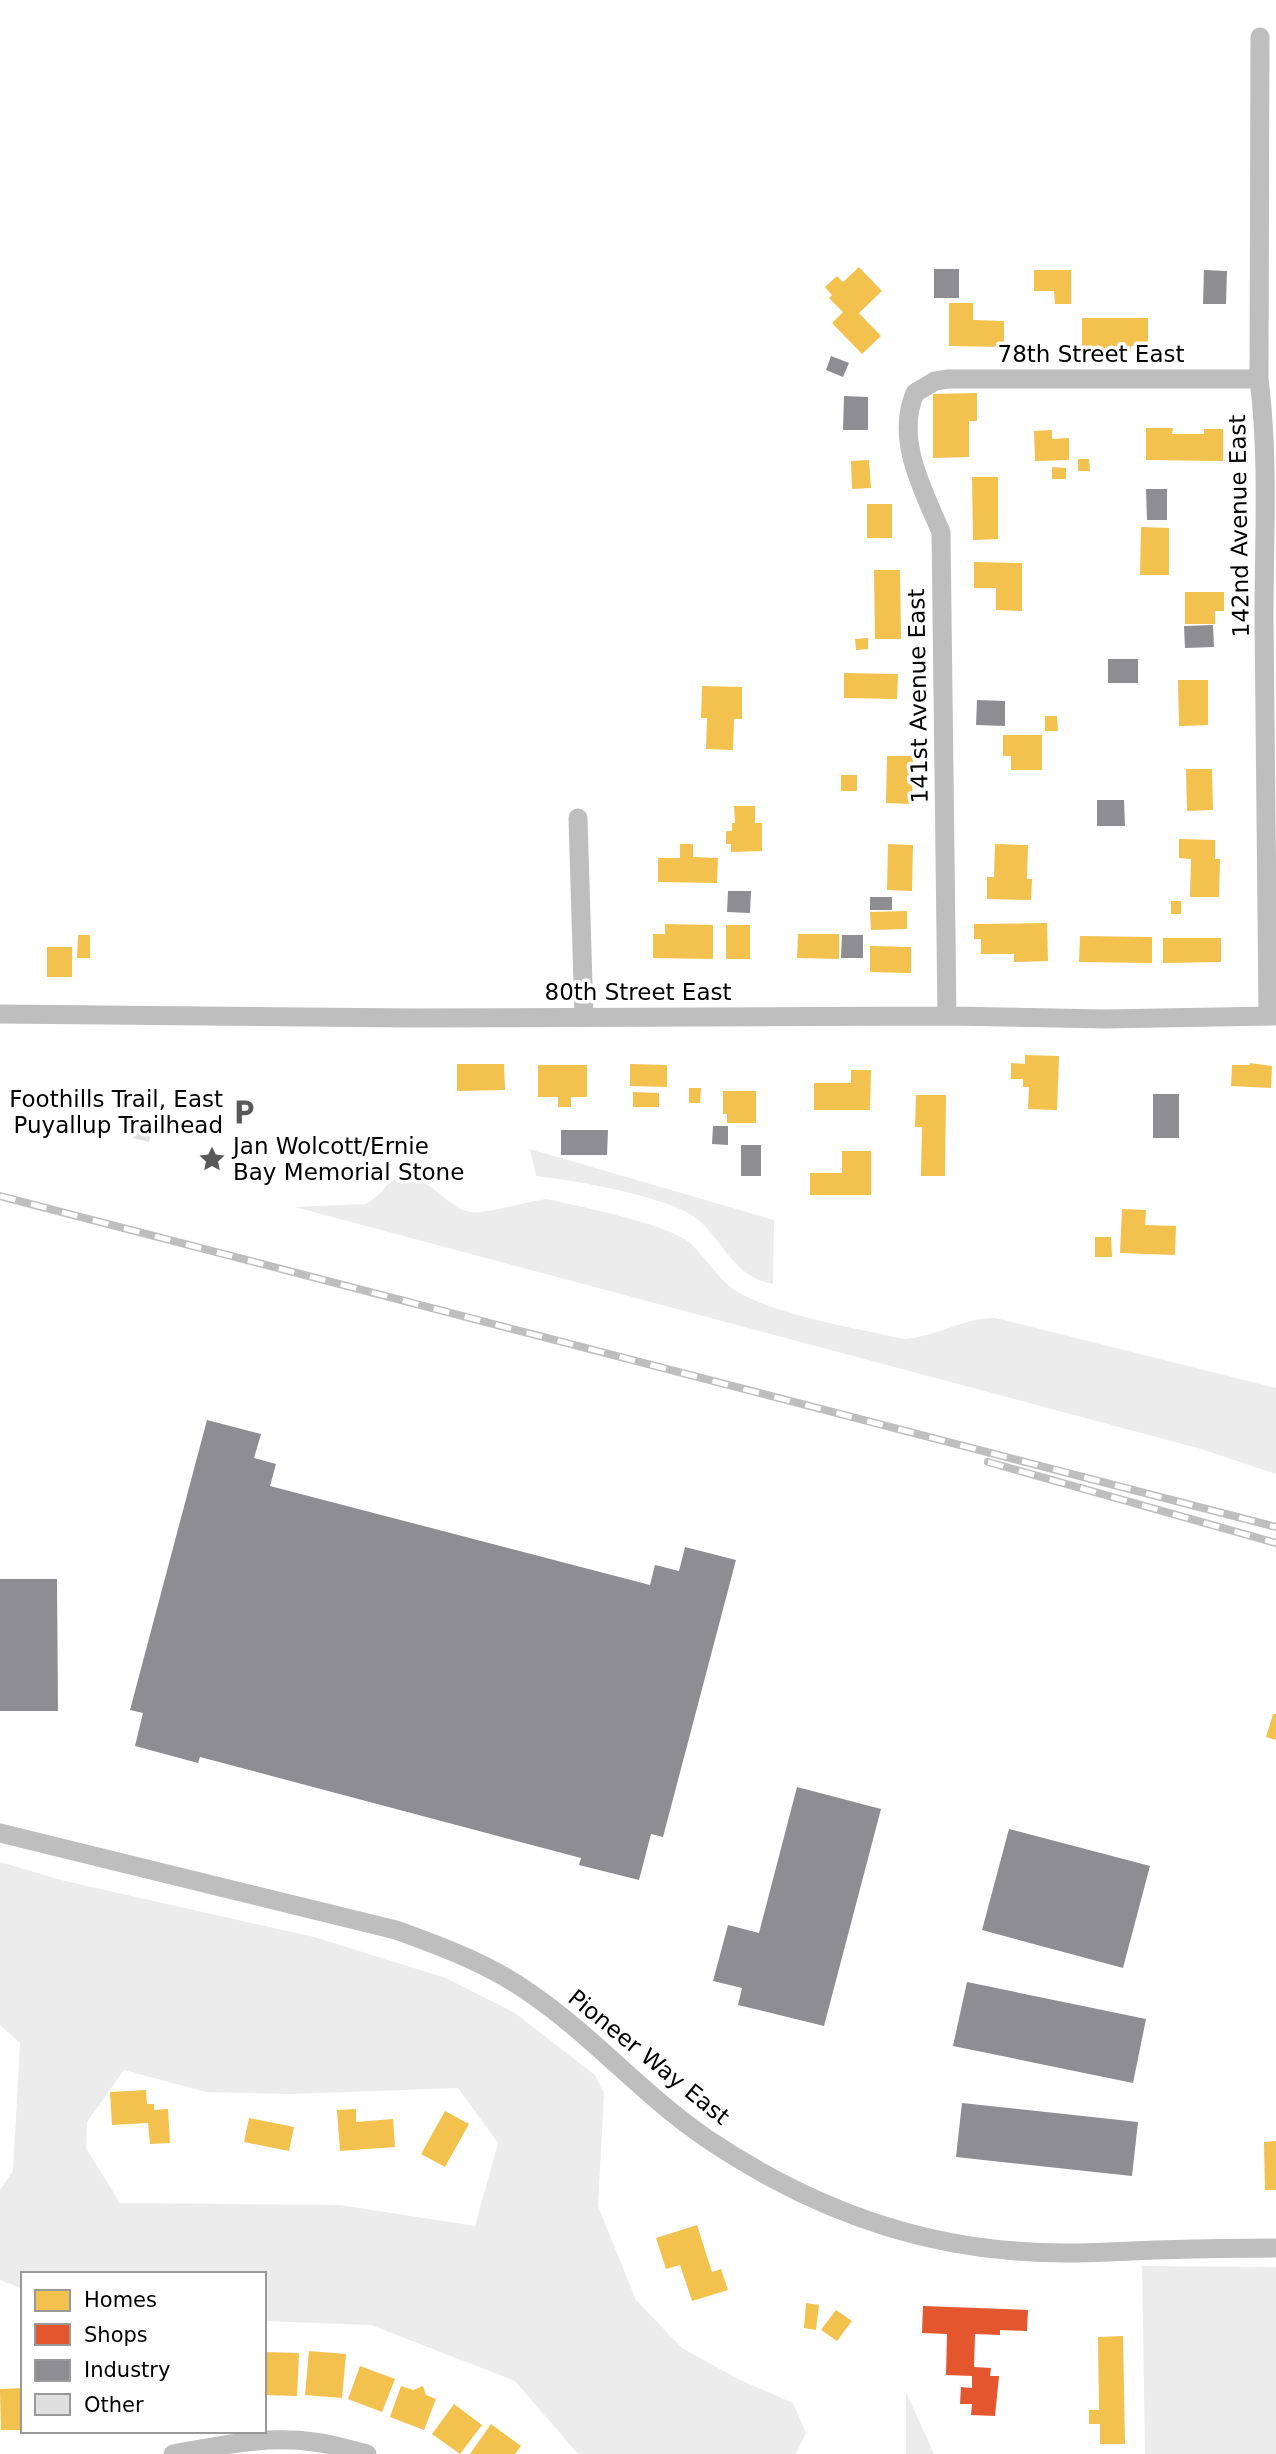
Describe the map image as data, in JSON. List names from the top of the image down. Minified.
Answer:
{"streets":{"street":["78th Street East","142nd Avenue East","141st Avenue East","80th Street East","Pioneer Way East"]},"crossings":[["78th Street East","142nd Avenue East"],["78th Street East","141st Avenue East"],["142nd Avenue East","80th Street East"],["141st Avenue East","80th Street East"]],"places":{"parking":["Foothills Trail, East Puyallup Trailhead"],"place":["Jan Wolcott/Ernie Bay Memorial Stone"]},"legend":["Homes","Shops","Industry","Other"]}
